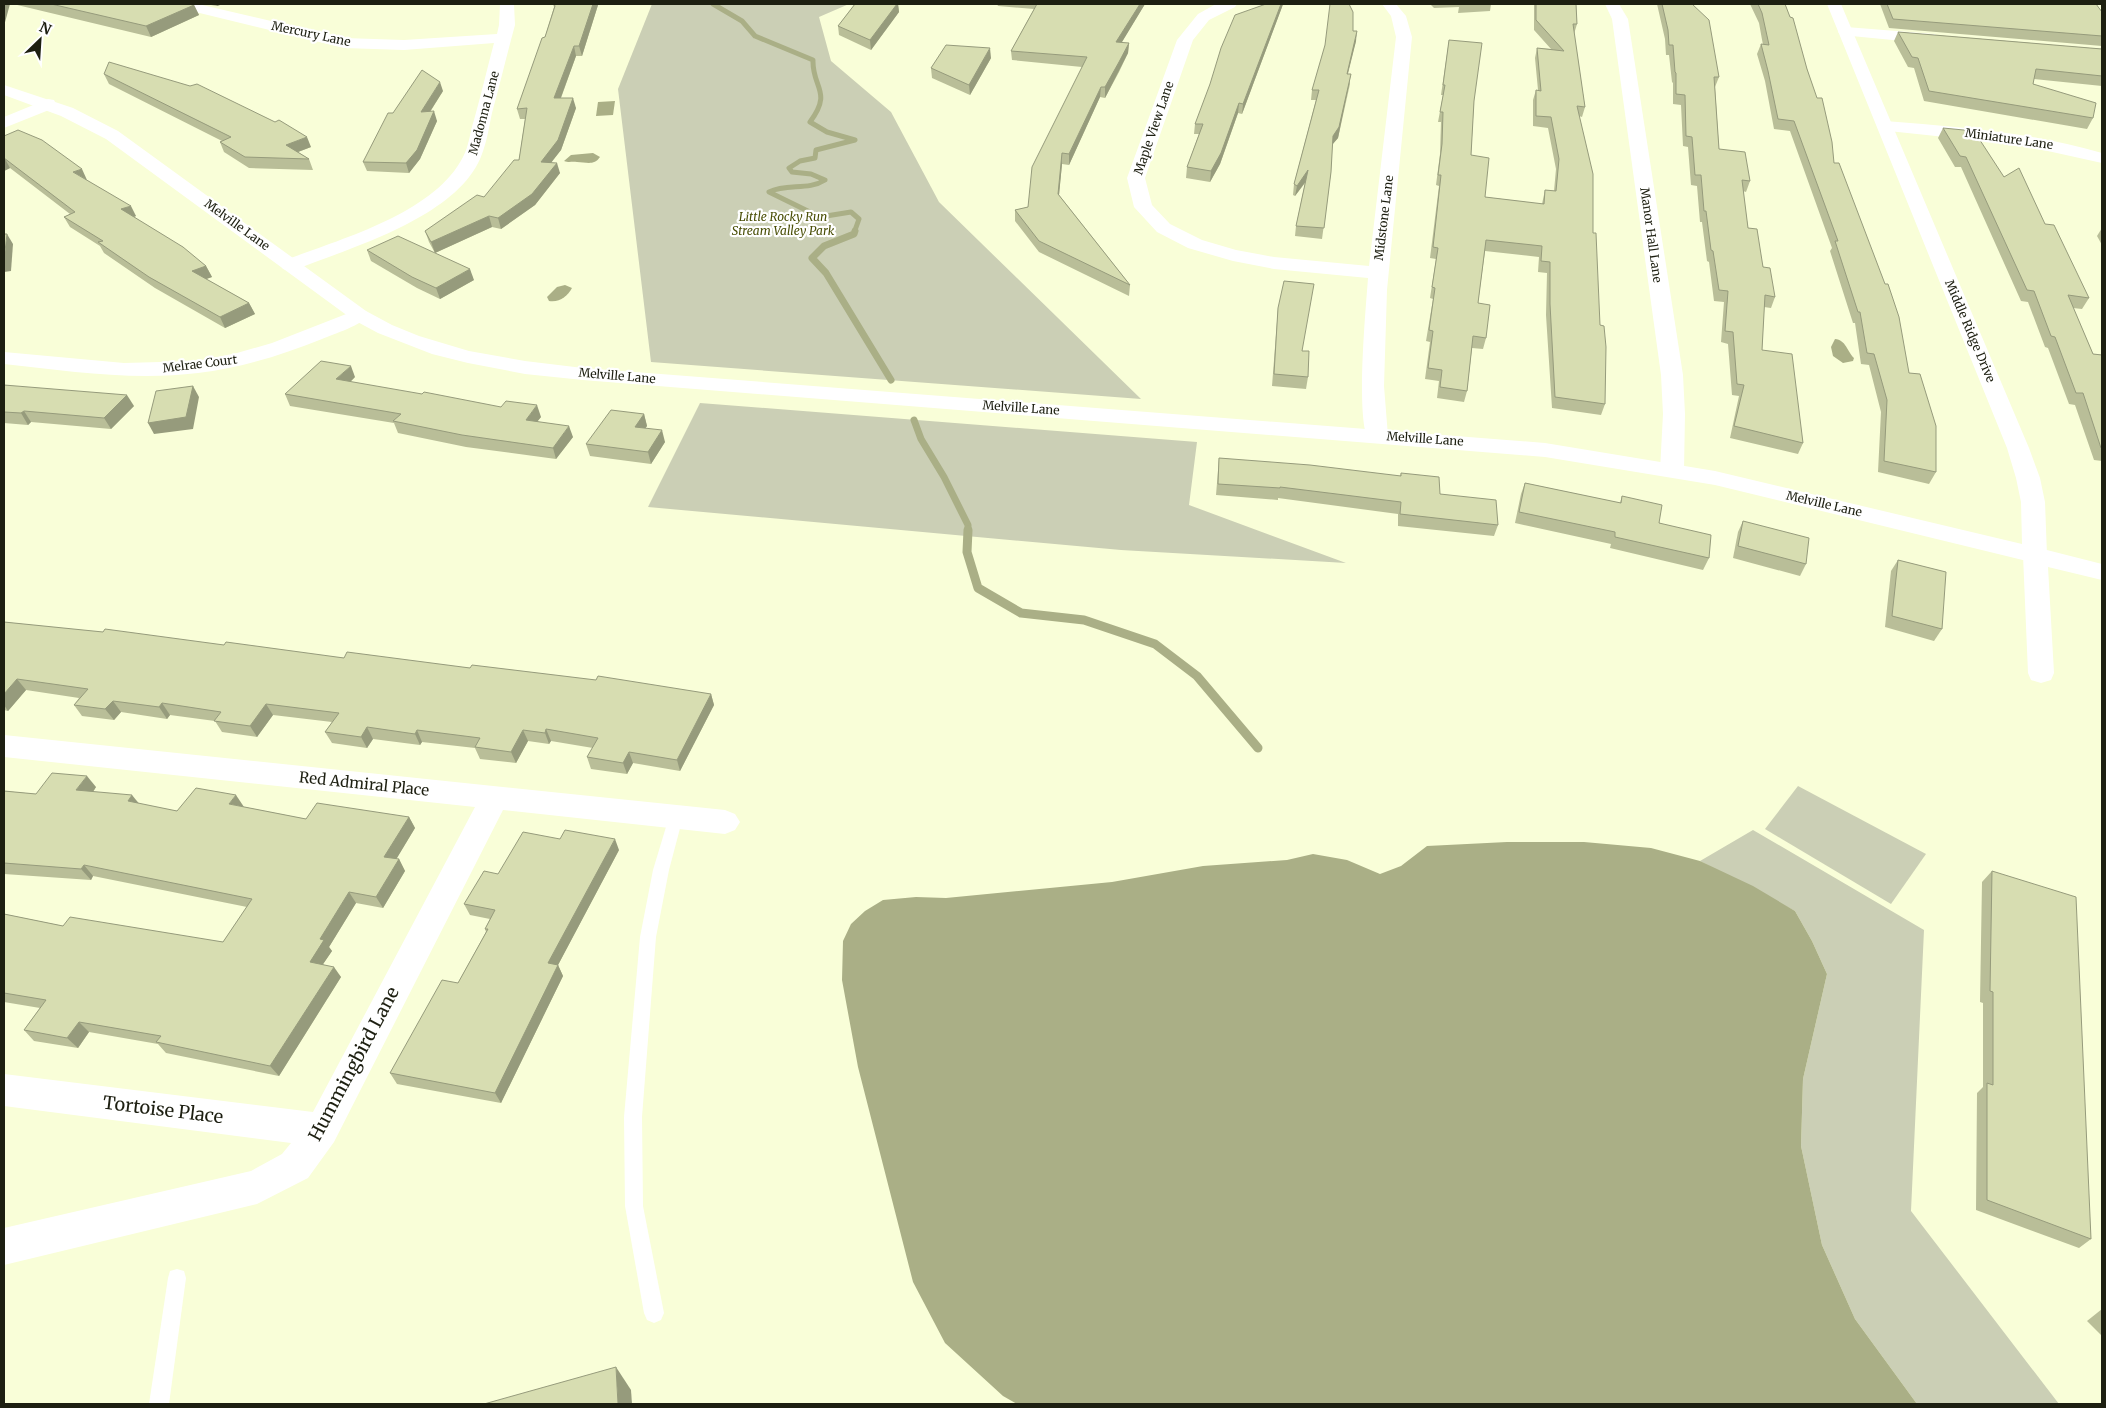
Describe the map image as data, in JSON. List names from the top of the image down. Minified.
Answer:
{"streets":{"street":["Mercury Lane","Madonna Lane","Maple View Lane","Miniature Lane","Midstone Lane","Melville Lane","Manor Hall Lane","Middle Ridge Drive","Melrae Court","Red Admiral Place","Hummingbird Lane","Tortoise Place"]},"crossings":[["Mercury Lane","Madonna Lane"],["Madonna Lane","Melville Lane"],["Maple View Lane","Midstone Lane"],["Miniature Lane","Middle Ridge Drive"],["Midstone Lane","Melville Lane"],["Melville Lane","Manor Hall Lane"],["Melville Lane","Middle Ridge Drive"],["Melville Lane","Melrae Court"],["Red Admiral Place","Hummingbird Lane"],["Hummingbird Lane","Tortoise Place"]],"parks":["Little Rocky Run Stream Valley Park"],"north":"top right"}
